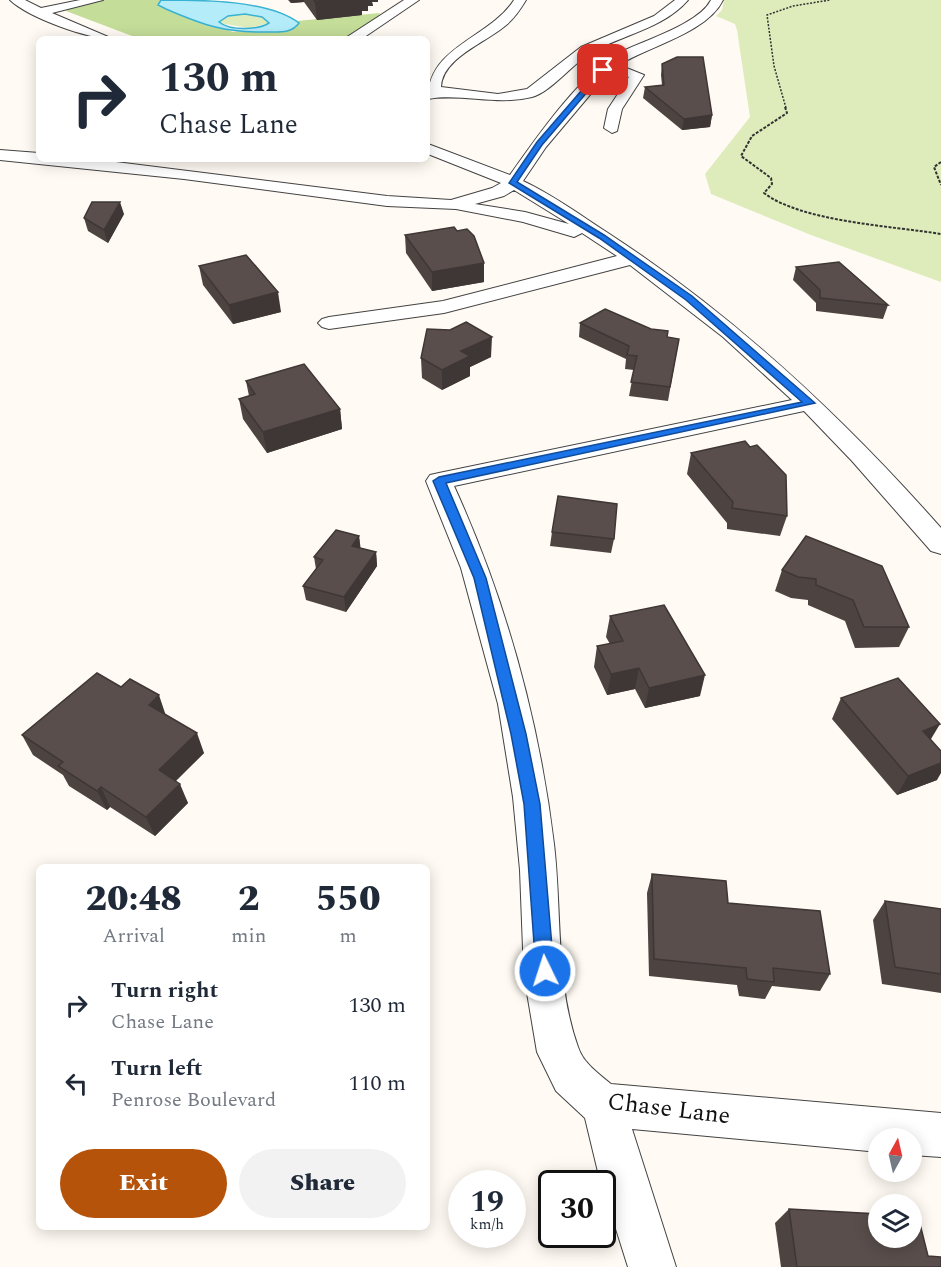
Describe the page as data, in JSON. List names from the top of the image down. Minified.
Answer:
{"streets":{"street":["Chase Lane"]},"north":"top","page":{"turn":["130 m","Chase Lane"],"eta":["20:48","Arrival","2","min","550","m"],"list":[{"name":"Turn right","note":"Chase Lane","value":"130 m"},{"name":"Turn left","note":"Penrose Boulevard","value":"110 m"}],"buttons":["Exit","Share"],"speed":"19 km/h","limit":"30"}}
